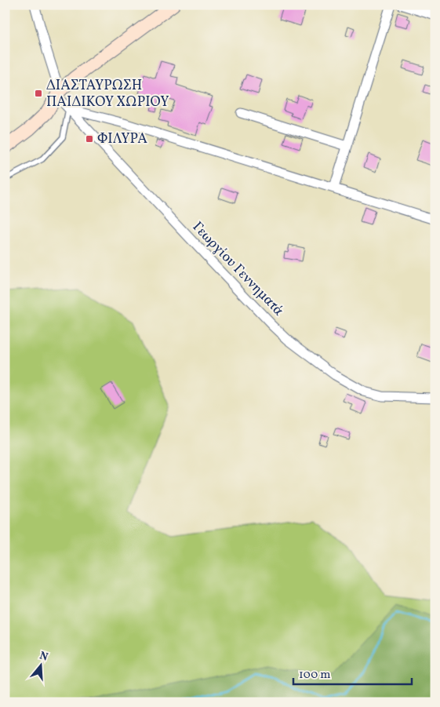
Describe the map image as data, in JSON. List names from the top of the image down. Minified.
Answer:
{"streets":{"street":["Γεωργίου Γεννηματά"]},"places":{"transit":["ΔΙΑΣΤΑΥΡΩΣΗ ΠΑΙΔΙΚΟΥ ΧΩΡΙΟΥ","ΦΙΛΥΡΑ"]},"scale_bar":"100 m","north":"top"}
